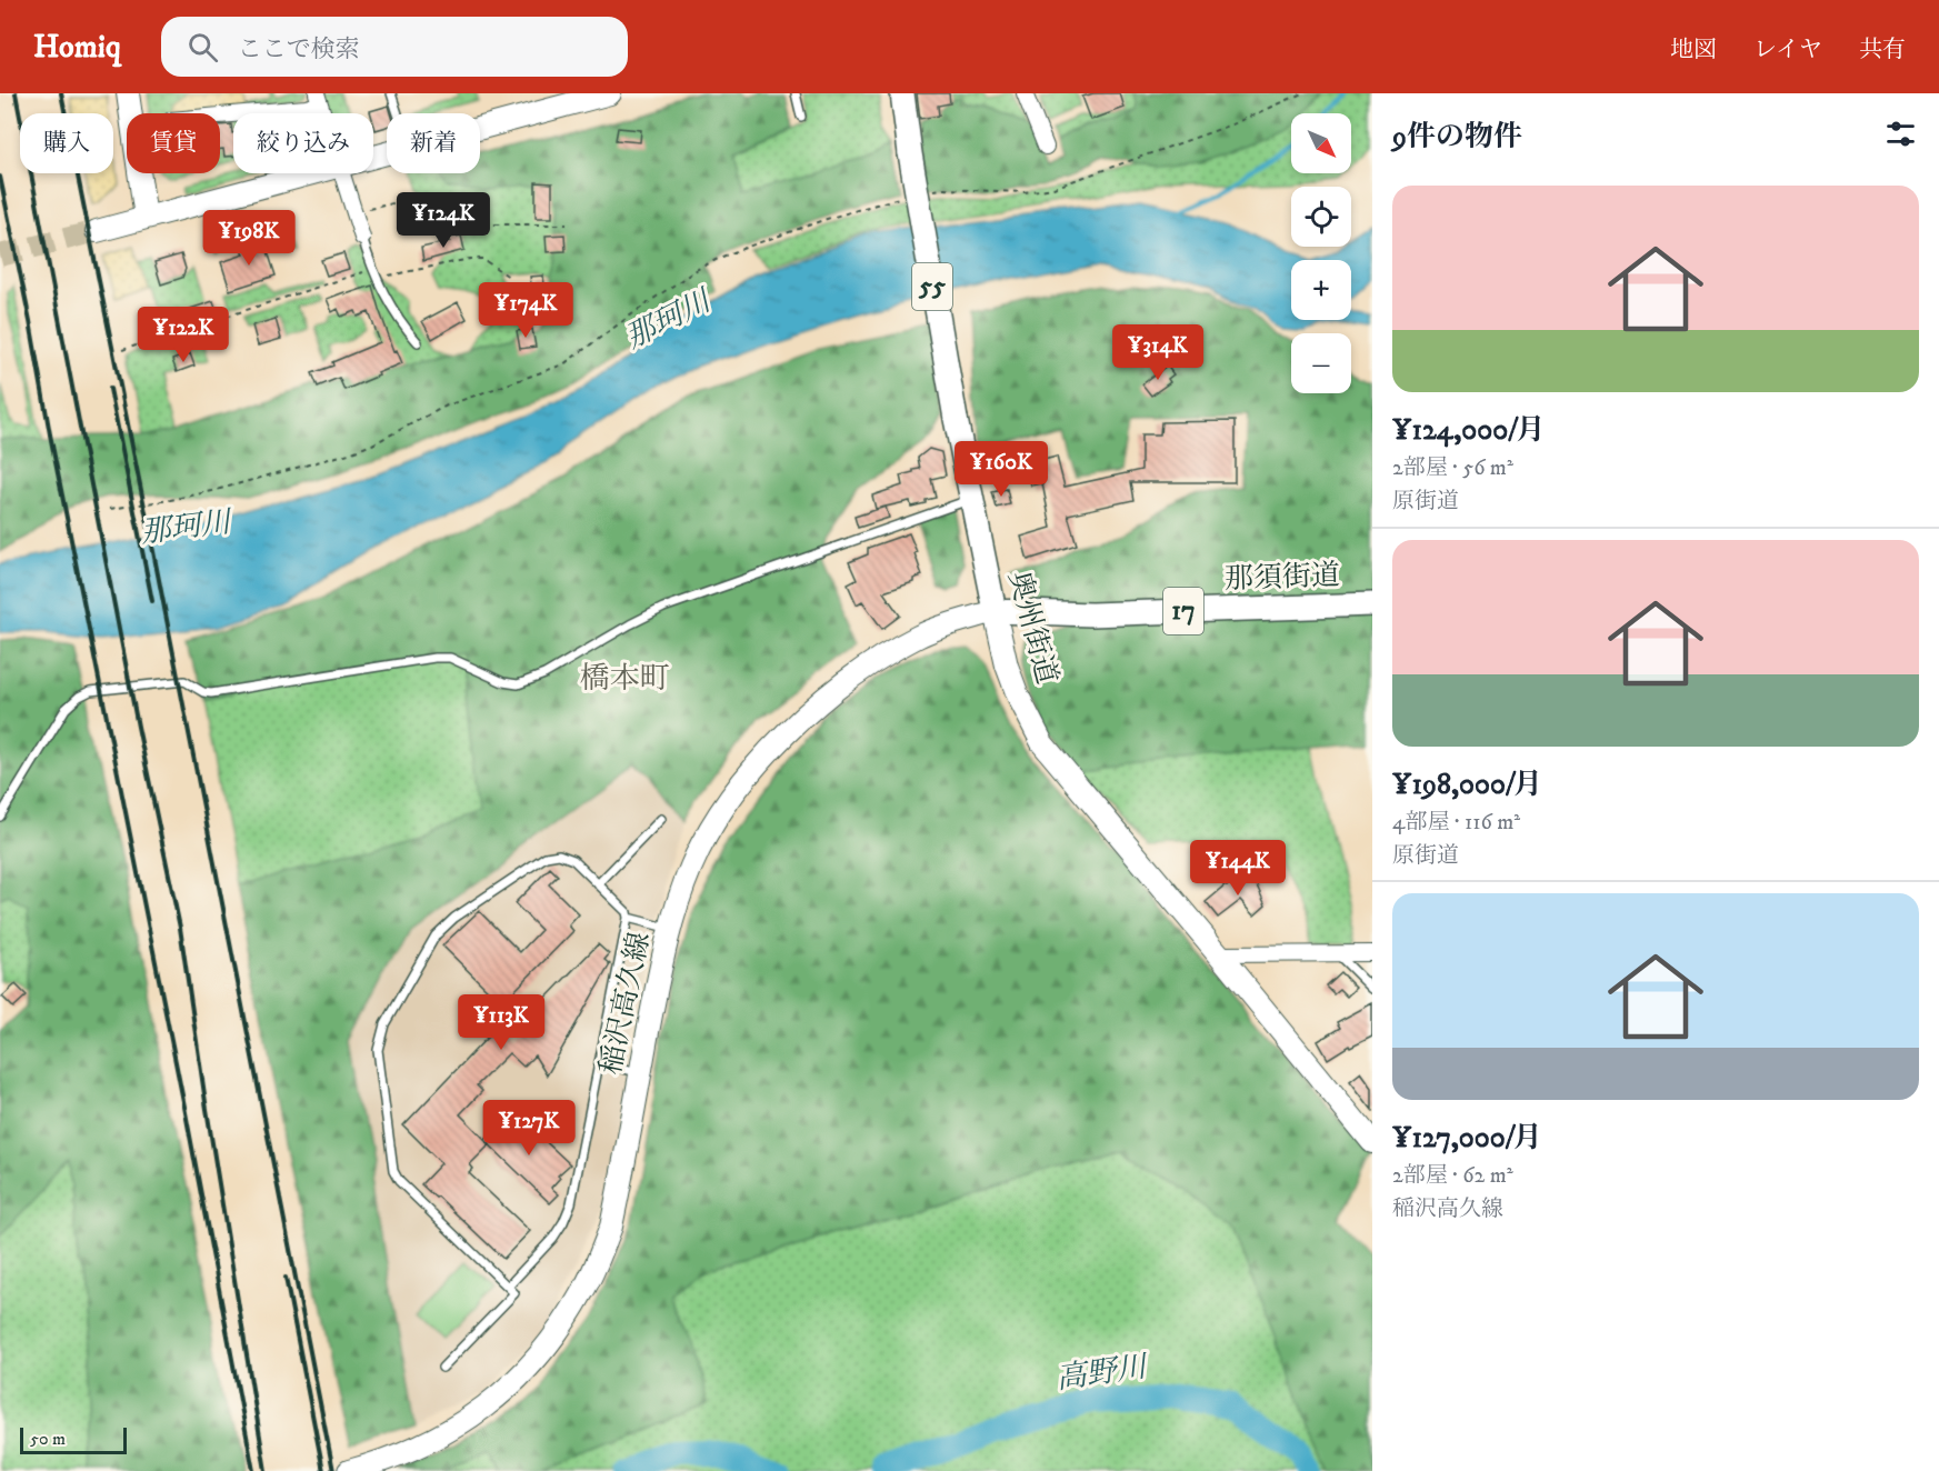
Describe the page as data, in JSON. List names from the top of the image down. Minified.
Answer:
{"streets":{"main road":["55","那須街道","17","奥州街道","稲沢高久線"]},"crossings":[["那須街道","奥州街道"],["那須街道","稲沢高久線"],["奥州街道","稲沢高久線"]],"districts":["橋本町"],"water":["那珂川","高野川"],"scale_bar":"50 m","north":"bottom right","page":{"header":"Homiq","search":"ここで検索","nav":["地図","レイヤ","共有"],"heading":"9件の物件","map_buttons":["+","−"],"chip":["購入","賃貸","絞り込み","新着"],"list":[{"name":"¥124,000/月","note":"2部屋 · 56 m² · 原街道"},{"name":"¥198,000/月","note":"4部屋 · 116 m² · 原街道"},{"name":"¥127,000/月","note":"2部屋 · 62 m² · 稲沢高久線"}],"price":["¥124K","¥198K","¥174K","¥122K","¥314K","¥160K","¥144K","¥113K","¥127K"],"scale":"50 m"}}
